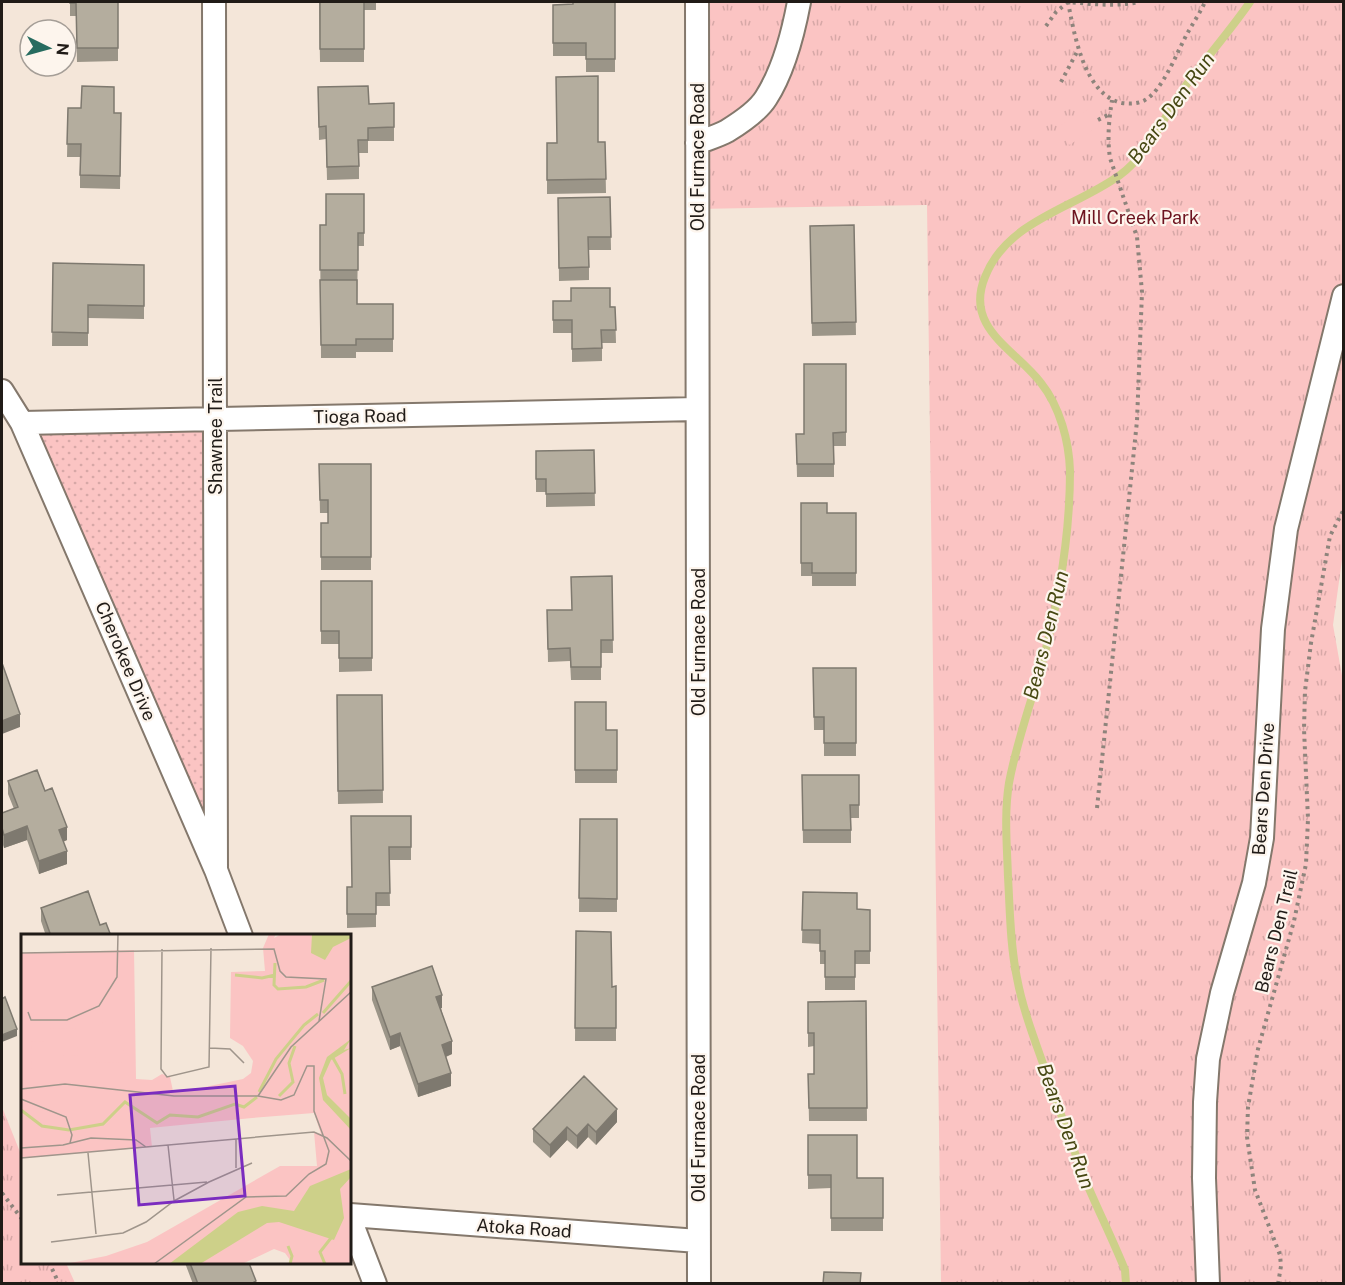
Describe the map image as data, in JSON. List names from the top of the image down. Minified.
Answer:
{"streets":{"street":["Old Furnace Road","Tioga Road","Shawnee Trail","Cherokee Drive","Bears Den Drive","Atoka Road"],"path":["Bears Den Trail"]},"crossings":[["Old Furnace Road","Tioga Road"],["Old Furnace Road","Atoka Road"],["Tioga Road","Shawnee Trail"],["Tioga Road","Cherokee Drive"],["Shawnee Trail","Cherokee Drive"]],"water":["Bears Den Run"],"parks":["Mill Creek Park"],"north":"right"}
